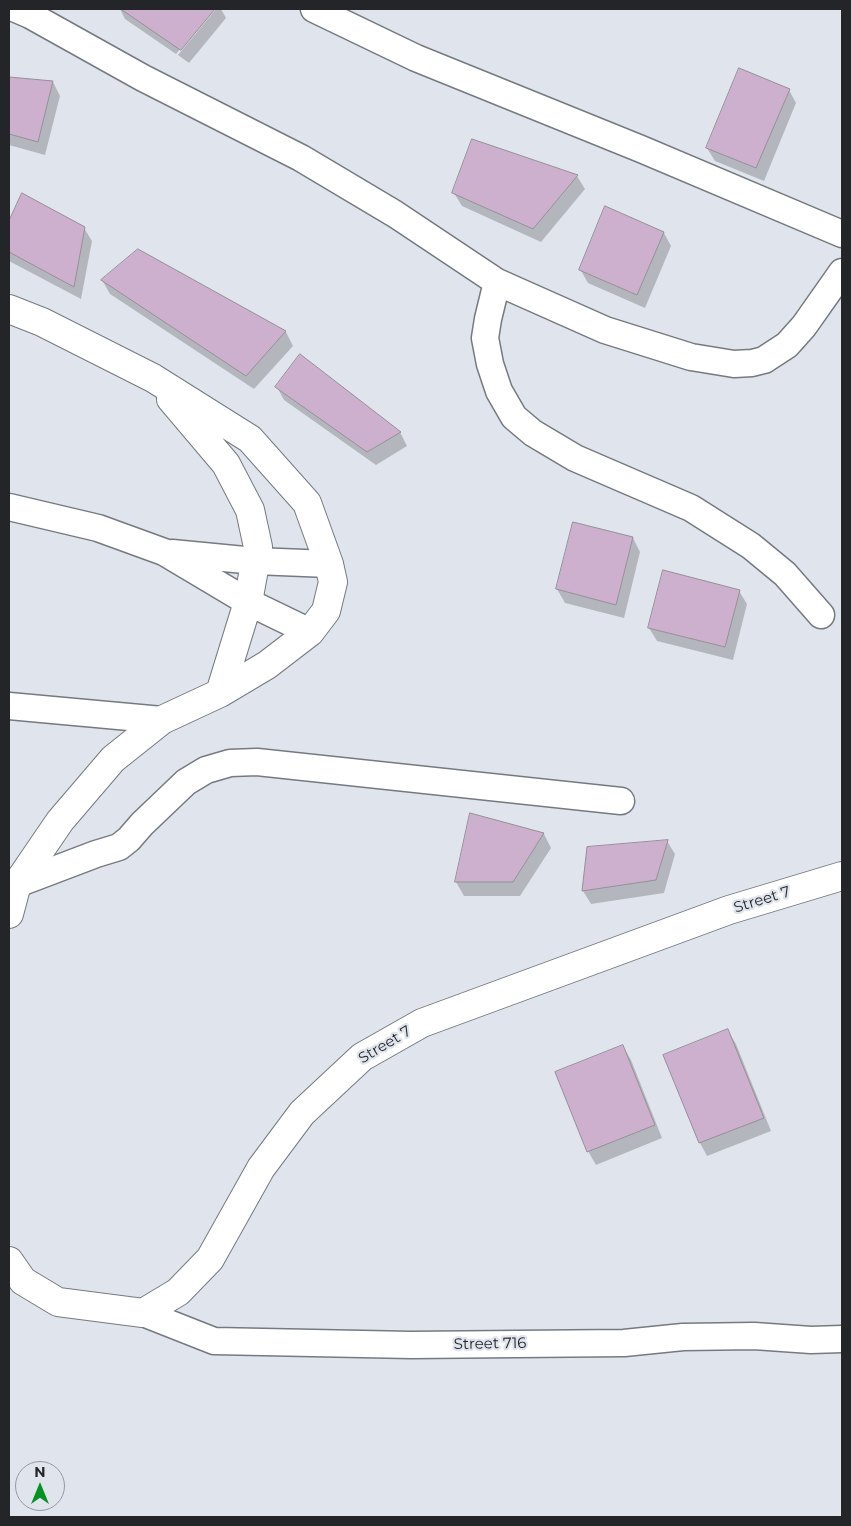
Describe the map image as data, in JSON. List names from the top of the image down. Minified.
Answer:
{"streets":{"main road":["Street 7"],"street":["Street 716"]},"crossings":[["Street 7","Street 716"]],"north":"top"}
